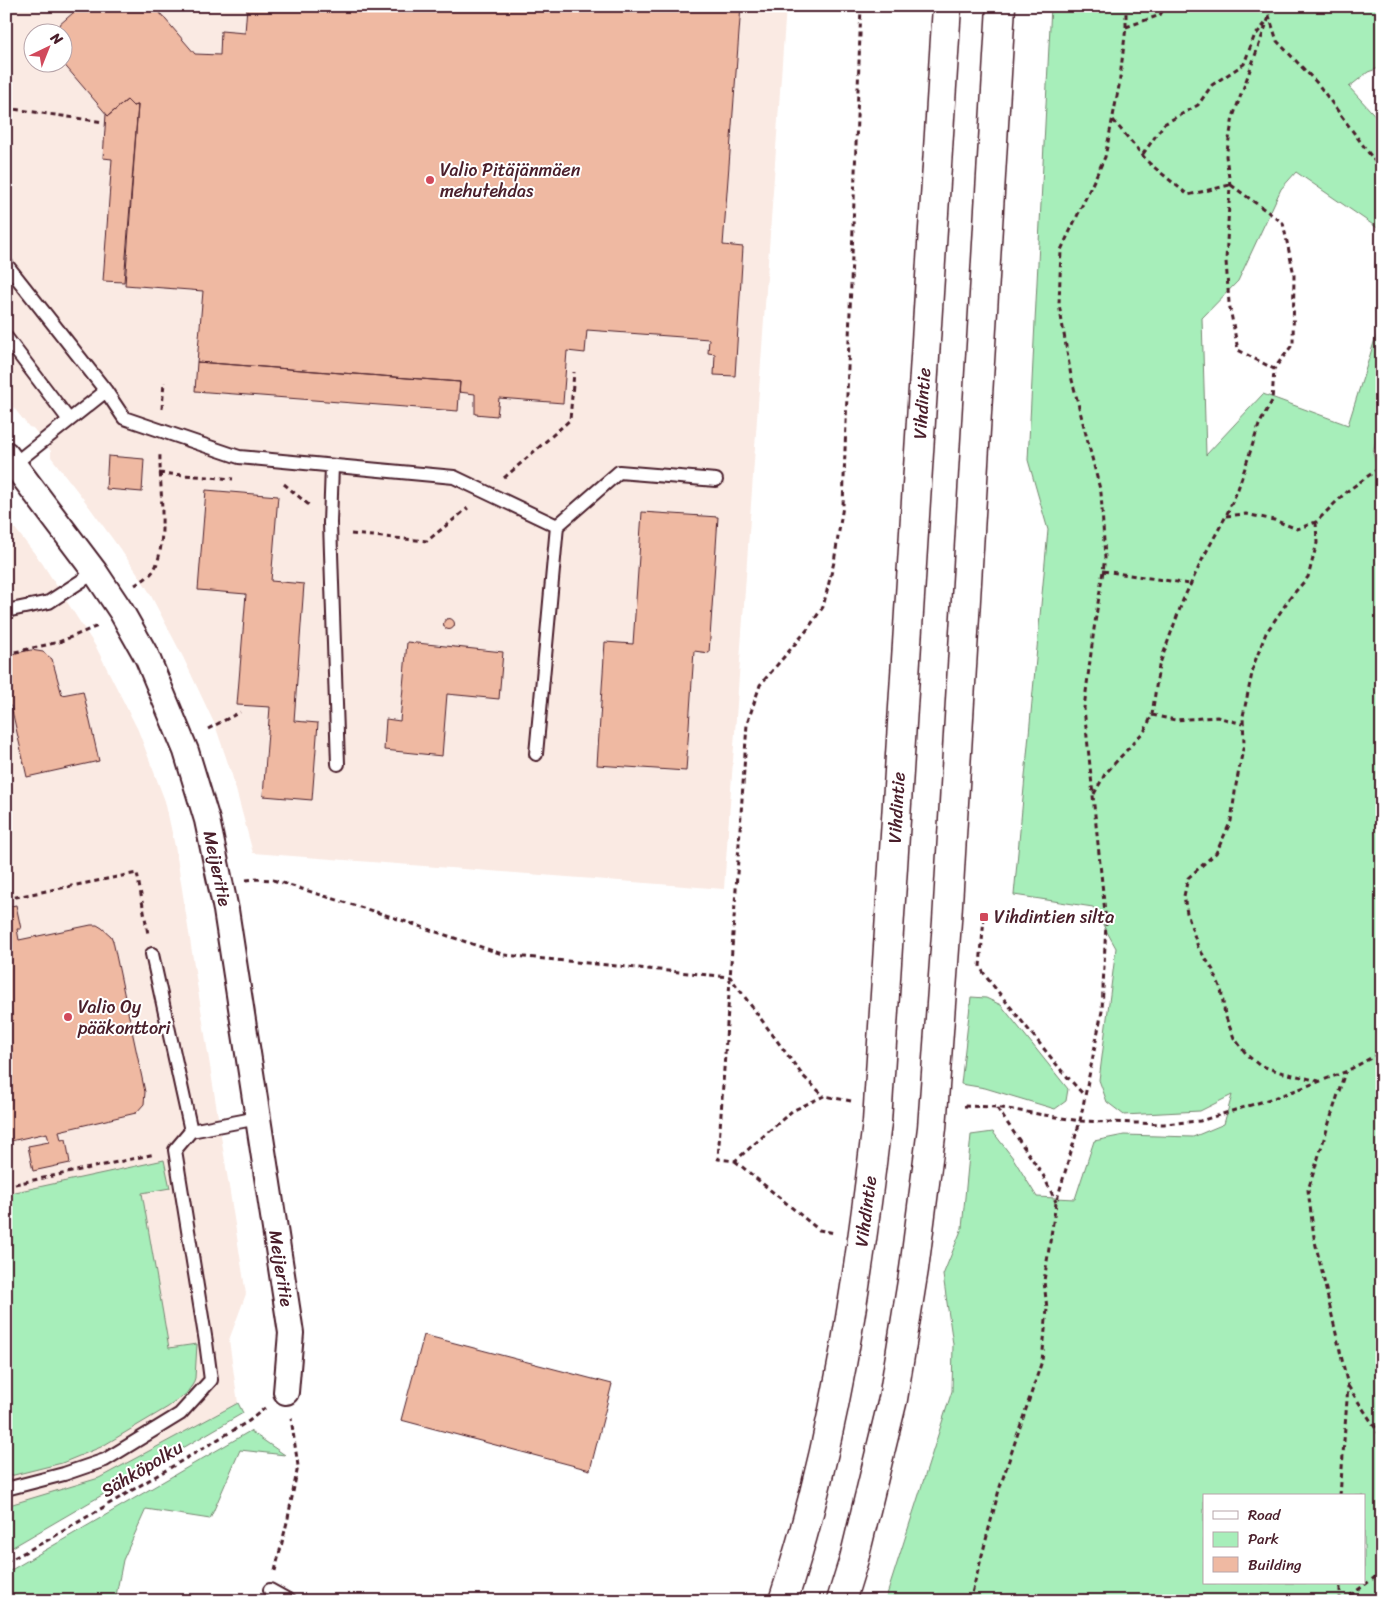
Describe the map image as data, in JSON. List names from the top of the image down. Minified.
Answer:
{"streets":{"main road":["Vihdintie"],"street":["Meijeritie"],"path":["Sähköpolku"]},"crossings":[["Meijeritie","Sähköpolku"]],"places":{"other":["Valio Pitäjänmäen mehutehdas","Valio Oy pääkonttori"],"transit":["Vihdintien silta"]},"legend":["Road","Park","Building"],"north":"top right"}
